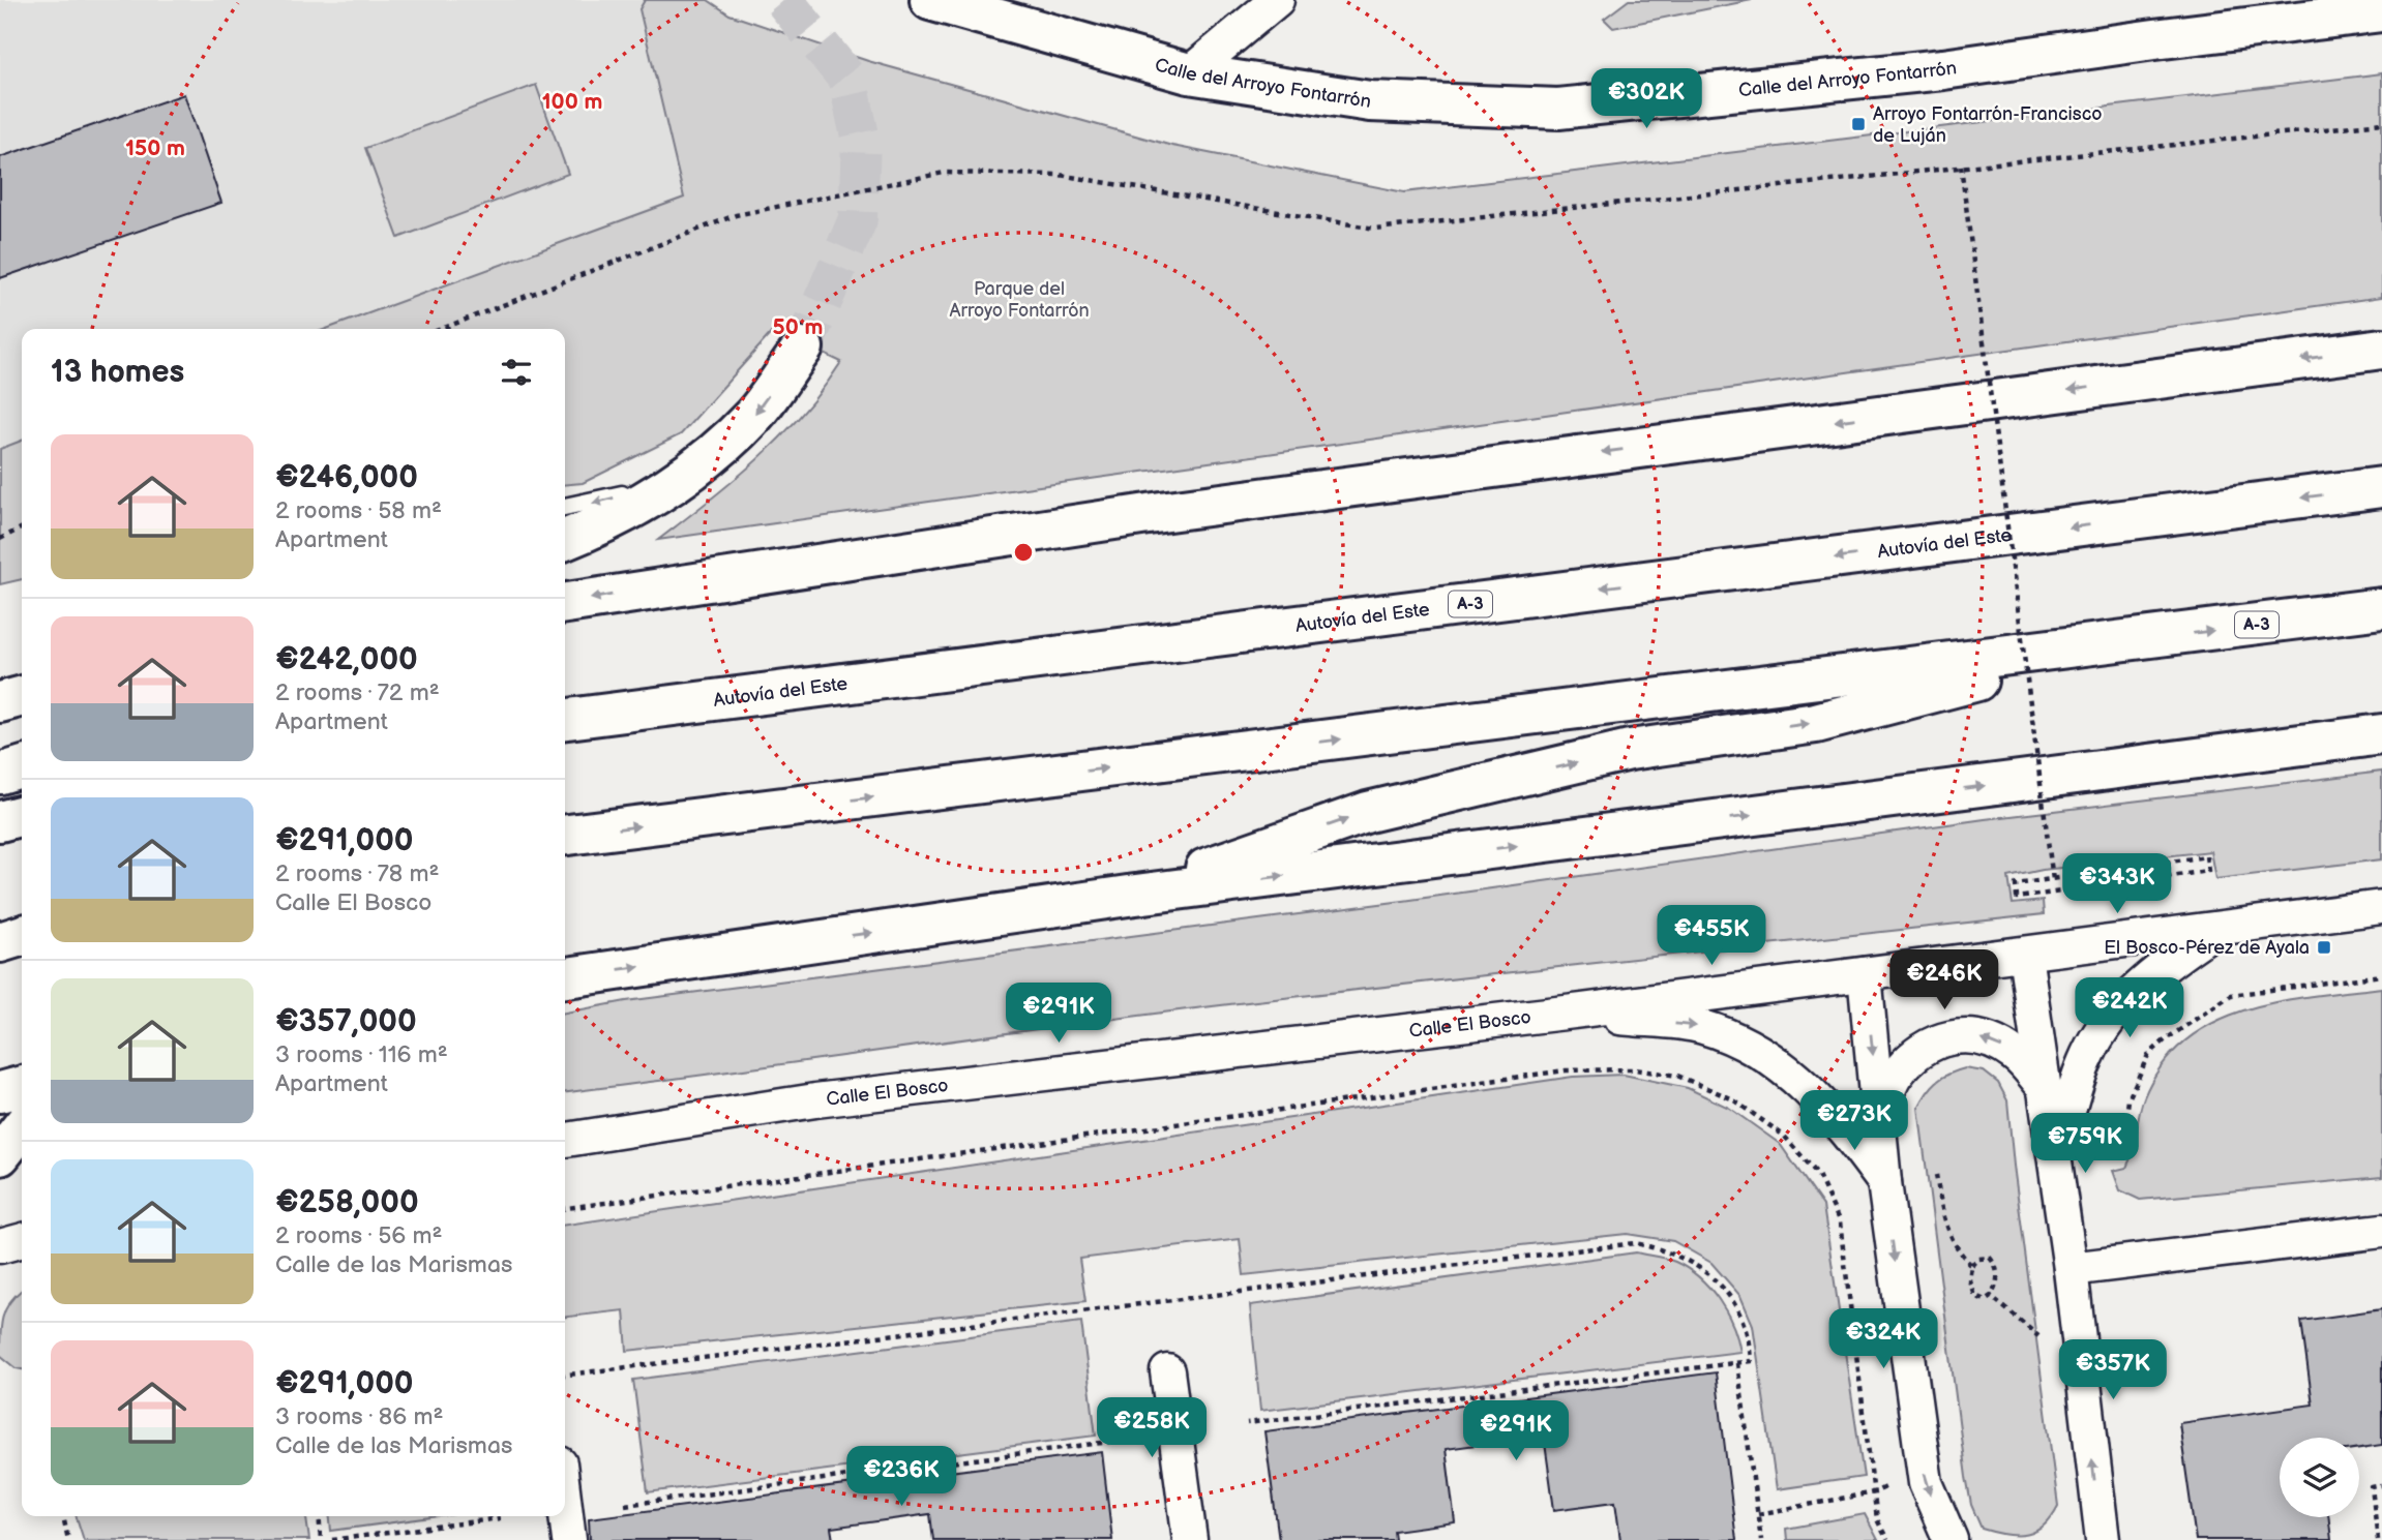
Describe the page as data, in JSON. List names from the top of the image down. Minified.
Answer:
{"streets":{"main road":["Calle del Arroyo Fontarrón","Autovía del Este","A-3"],"street":["Calle El Bosco"]},"parks":["Parque del Arroyo Fontarrón"],"places":{"transit":["Arroyo Fontarrón-Francisco de Luján","El Bosco-Pérez de Ayala"]},"page":{"price":["€302K","€343K","€455K","€246K","€242K","€291K","€273K","€759K","€324K","€357K","€258K","€291K","€236K"],"heading":"13 homes","list":[{"name":"€246,000","note":"2 rooms · 58 m² · Apartment"},{"name":"€242,000","note":"2 rooms · 72 m² · Apartment"},{"name":"€291,000","note":"2 rooms · 78 m² · Calle El Bosco"},{"name":"€357,000","note":"3 rooms · 116 m² · Apartment"},{"name":"€258,000","note":"2 rooms · 56 m² · Calle de las Marismas"},{"name":"€291,000","note":"3 rooms · 86 m² · Calle de las Marismas"}]},"rings":["100 m","150 m","50 m"]}
